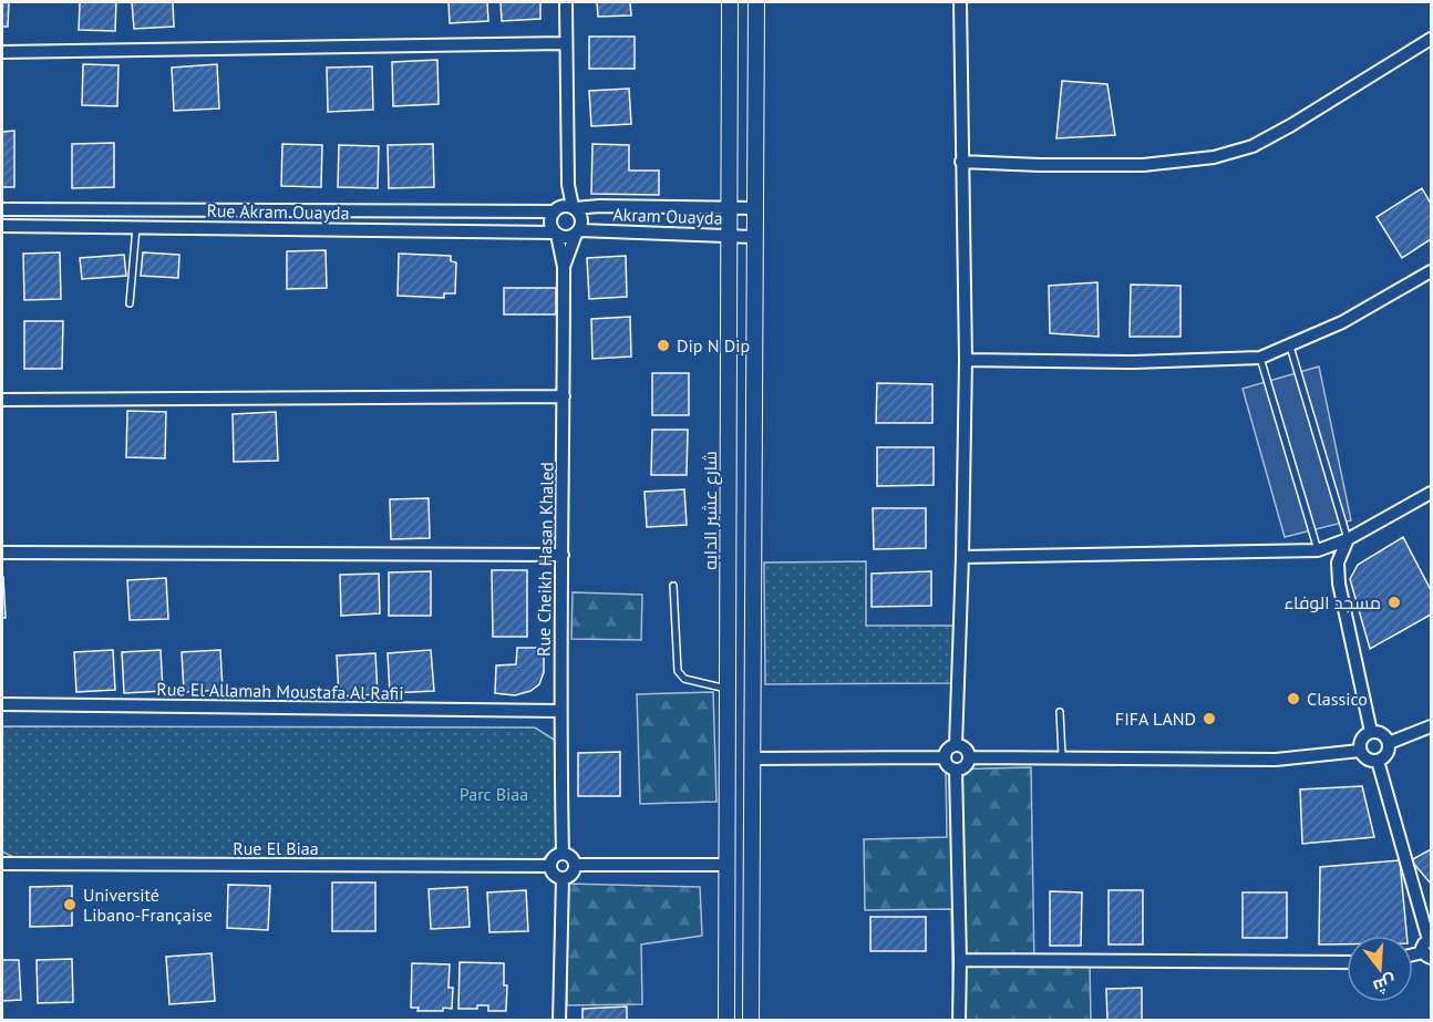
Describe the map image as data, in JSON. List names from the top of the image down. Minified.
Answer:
{"streets":{"street":["Rue Akram Ouayda","Akram Ouayda","شارع عشير الدايه","Rue Cheikh Hasan Khaled","Rue El Allamah Moustafa Al Rafii","Rue El Biaa"]},"crossings":[["Rue Akram Ouayda","Akram Ouayda"],["Rue Akram Ouayda","Rue Cheikh Hasan Khaled"],["Akram Ouayda","شارع عشير الدايه"],["Akram Ouayda","Rue Cheikh Hasan Khaled"],["Rue Cheikh Hasan Khaled","Rue El Allamah Moustafa Al Rafii"],["Rue Cheikh Hasan Khaled","Rue El Biaa"]],"parks":["Parc Biaa"],"places":["Dip N Dip","مسجد الوفاء","Classico","FIFA LAND","Université Libano-Française"],"north":"bottom"}
